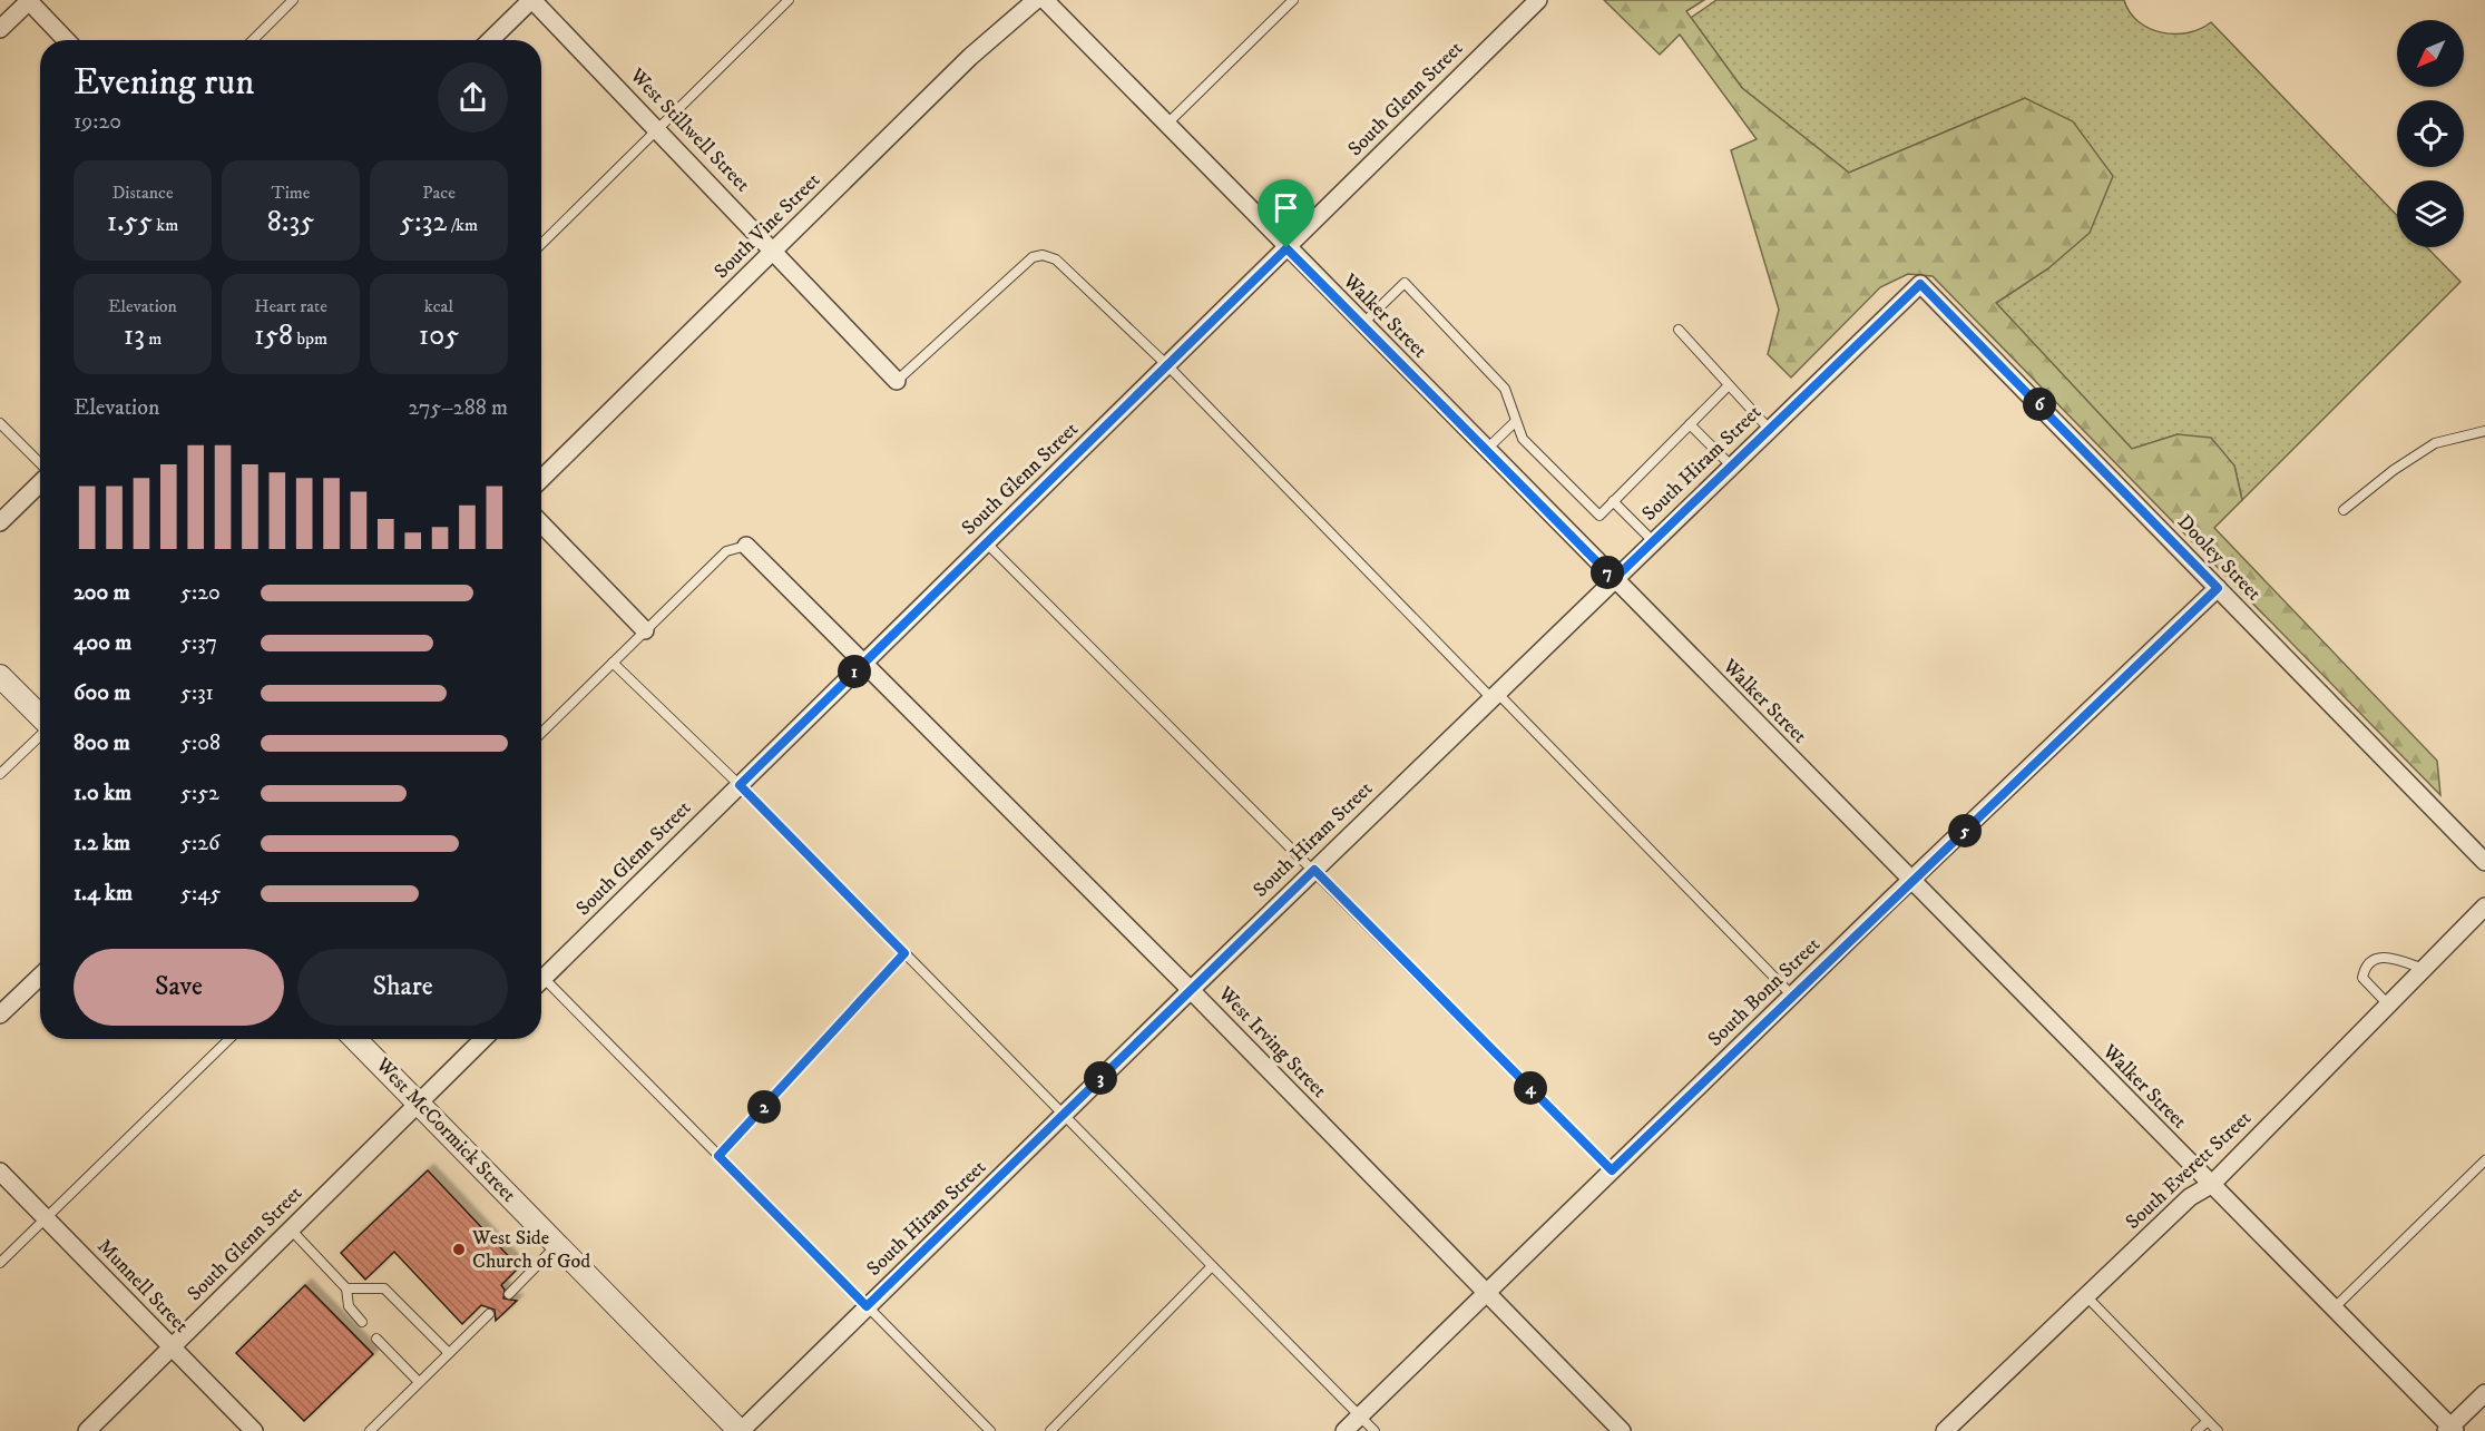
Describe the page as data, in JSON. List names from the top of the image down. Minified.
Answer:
{"streets":{"street":["South Glenn Street","West Stillwell Street","South Vine Street","Walker Street","South Hiram Street","Dooley Street","South Bonn Street","West Irving Street","West McCormick Street","South Everett Street","Munnell Street"]},"crossings":[["South Glenn Street","Walker Street"],["South Glenn Street","West Irving Street"],["South Glenn Street","West McCormick Street"],["South Glenn Street","Munnell Street"],["West Stillwell Street","South Vine Street"],["Walker Street","South Hiram Street"],["Walker Street","South Bonn Street"],["Walker Street","South Everett Street"],["South Hiram Street","Dooley Street"],["South Hiram Street","West Irving Street"],["South Hiram Street","West McCormick Street"],["Dooley Street","South Bonn Street"],["South Bonn Street","West Irving Street"]],"places":["West Side Church of God"],"north":"bottom left","page":{"heading":["Evening run","19:20"],"stats":[["Distance","1.55 km"],["Time","8:35"],["Pace","5:32 /km"],["Elevation","13 m"],["Heart rate","158 bpm"],["kcal","105"]],"chart":["Elevation","275–288 m"],"pins":["6","7","1","5","3","4","2"],"list":[{"name":"200 m","note":"5:20"},{"name":"400 m","note":"5:37"},{"name":"600 m","note":"5:31"},{"name":"800 m","note":"5:08"},{"name":"1.0 km","note":"5:52"},{"name":"1.2 km","note":"5:26"},{"name":"1.4 km","note":"5:45"}],"buttons":["Save","Share"]}}
